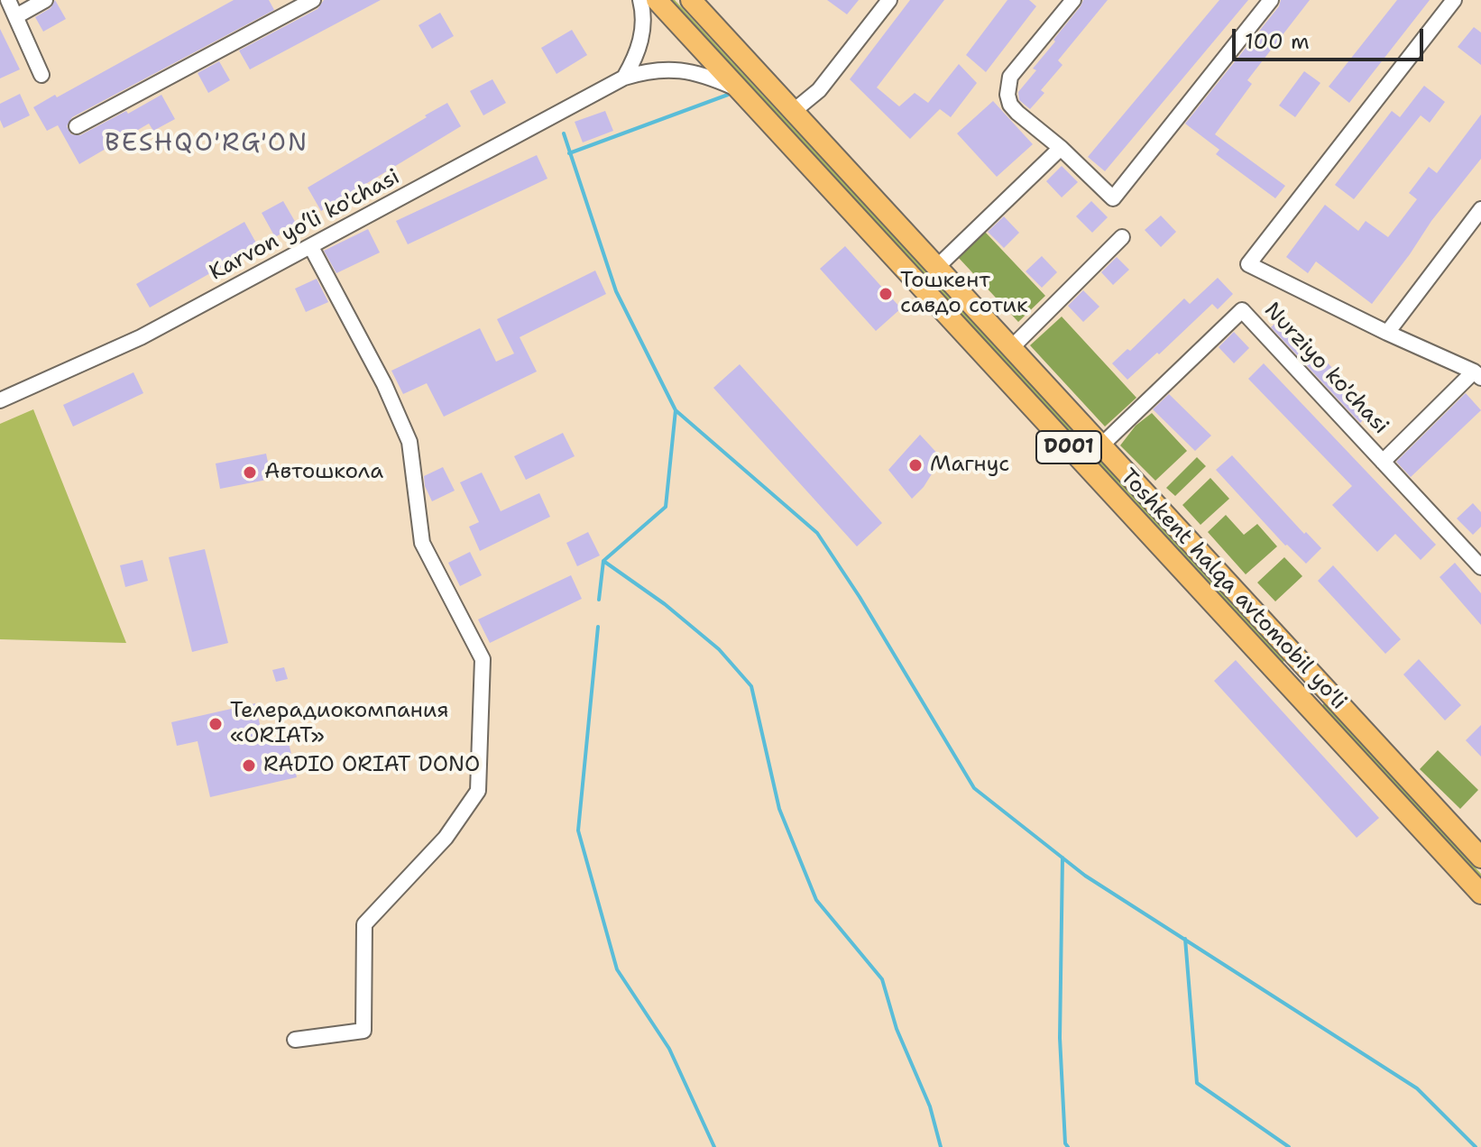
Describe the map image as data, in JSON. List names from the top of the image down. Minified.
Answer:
{"streets":{"highway":["D001","Toshkent halqa avtomobil yo'li"],"street":["Karvon yo‘li ko'chasi","Nurziyo ko'chasi"]},"crossings":[["Karvon yo‘li ko'chasi","Toshkent halqa avtomobil yo'li"],["Nurziyo ko'chasi","Toshkent halqa avtomobil yo'li"]],"districts":["BESHQO'RG'ON"],"places":["Тошкент савдо сотик","Магнус","Автошкола","Телерадиокомпания «ORIAT»","RADIO ORIAT DONO"],"scale_bar":"100 m"}
